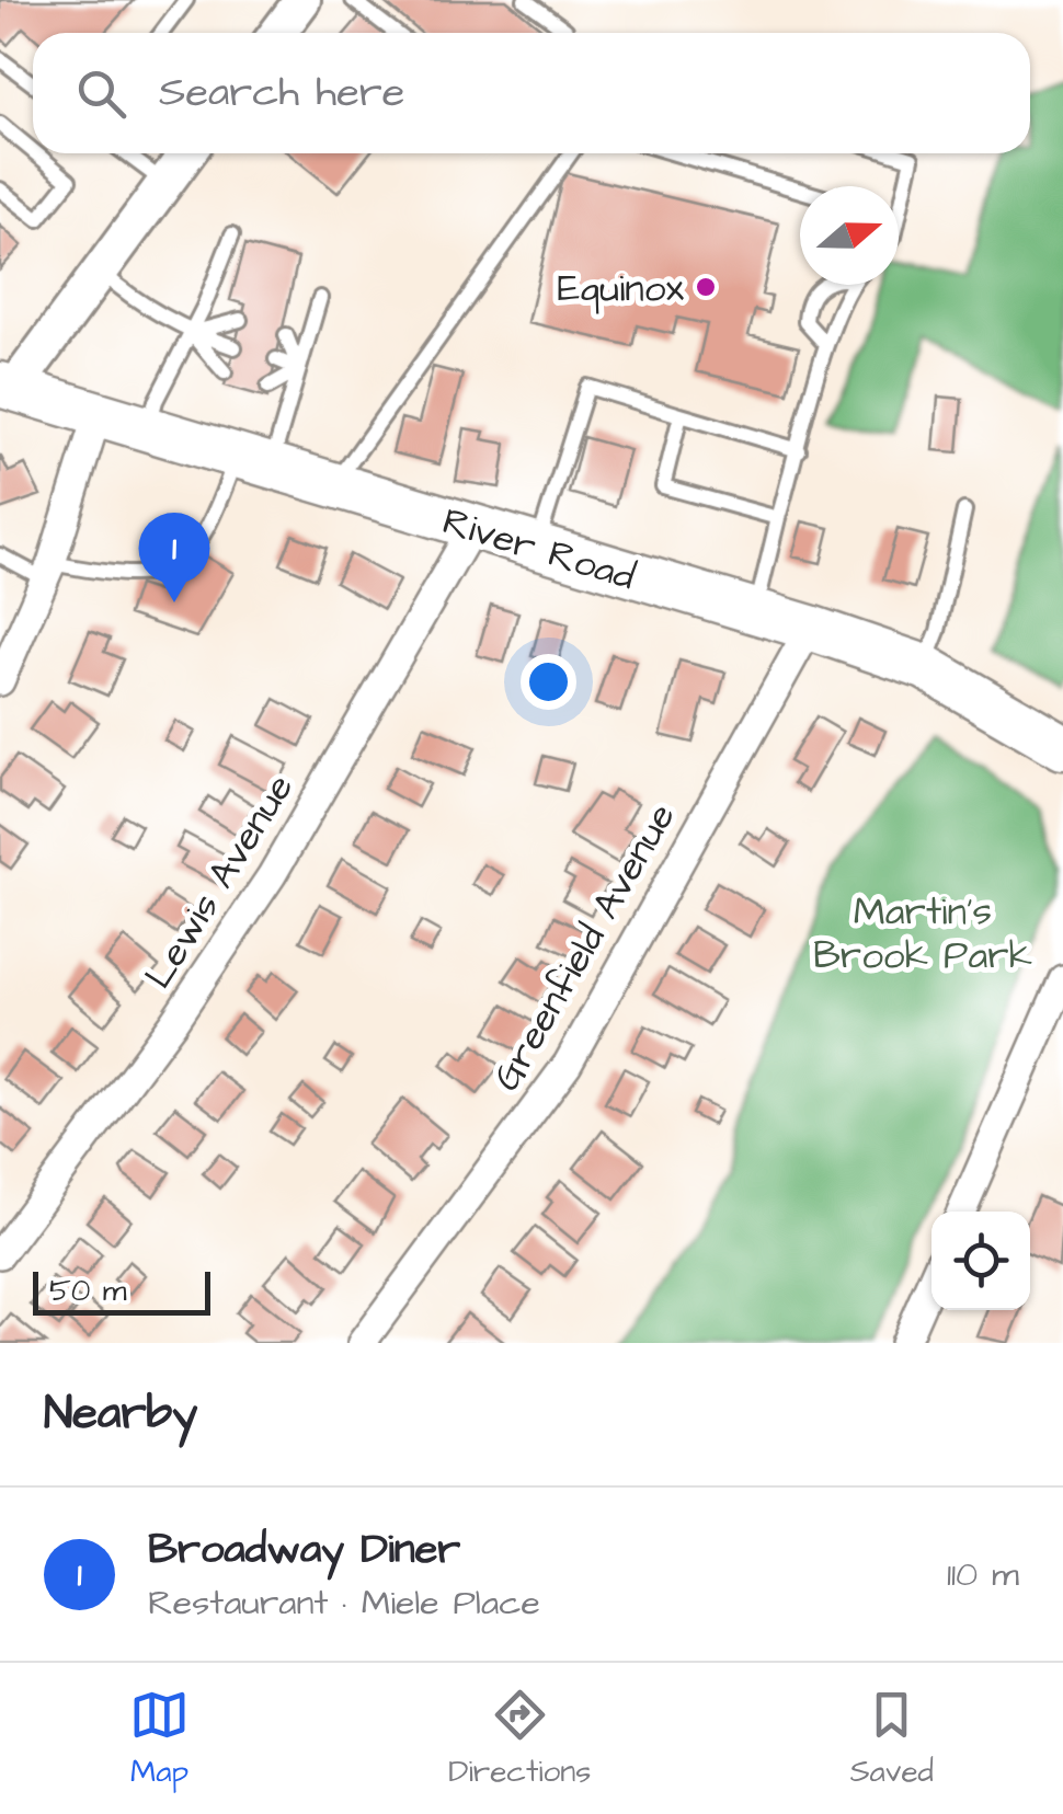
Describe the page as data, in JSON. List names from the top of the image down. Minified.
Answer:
{"streets":{"main road":["River Road"],"street":["Lewis Avenue","Greenfield Avenue"]},"crossings":[["River Road","Lewis Avenue"],["River Road","Greenfield Avenue"]],"parks":["Martin's Brook Park"],"places":["Equinox"],"scale_bar":"50 m","north":"right","page":{"search":"Search here","pins":"1","scale":"50 m","heading":"Nearby","list":[{"mark":"1","name":"Broadway Diner","note":"Restaurant · Miele Place","value":"110 m"}],"nav":["Map","Directions","Saved"]}}
